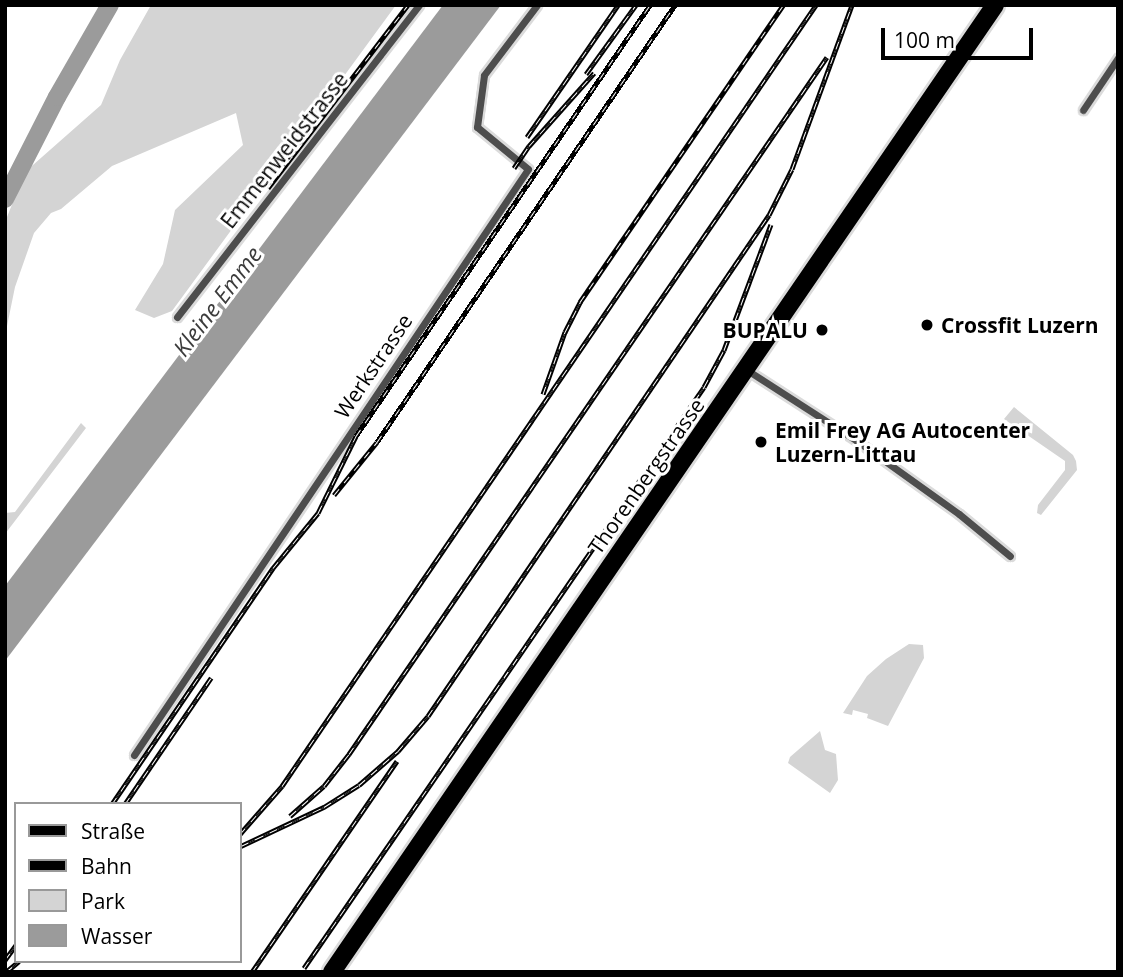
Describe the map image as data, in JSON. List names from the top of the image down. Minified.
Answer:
{"streets":{"main road":["Thorenbergstrasse"],"street":["Emmenweidstrasse","Werkstrasse"]},"water":["Kleine Emme"],"places":["Crossfit Luzern","BUPALU","Emil Frey AG Autocenter Luzern-Littau"],"legend":["Straße","Bahn","Park","Wasser"],"scale_bar":"100 m"}
